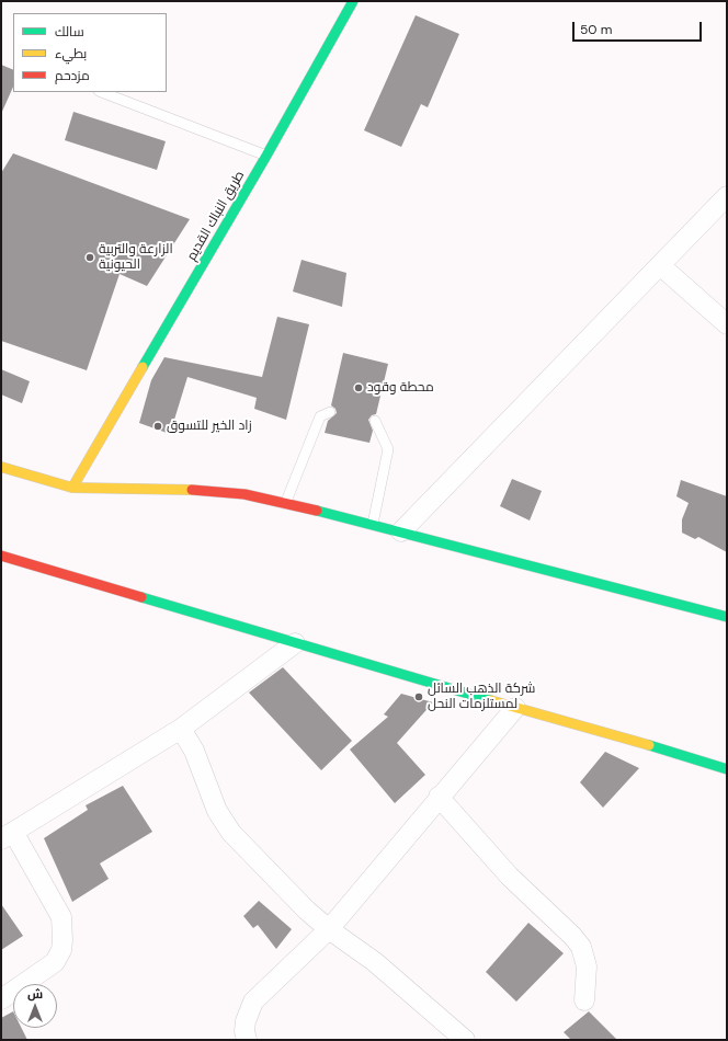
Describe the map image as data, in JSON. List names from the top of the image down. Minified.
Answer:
{"streets":{"main road":["طريق النباك القديم"]},"places":["الزارعة والتربية الحيونية","محطة وقود","زاد الخير للتسوق","شركة الذهب السائل لمستلزمات النحل"],"legend":["سالك","بطيء","مزدحم"],"scale_bar":"50 m","north":"top"}
